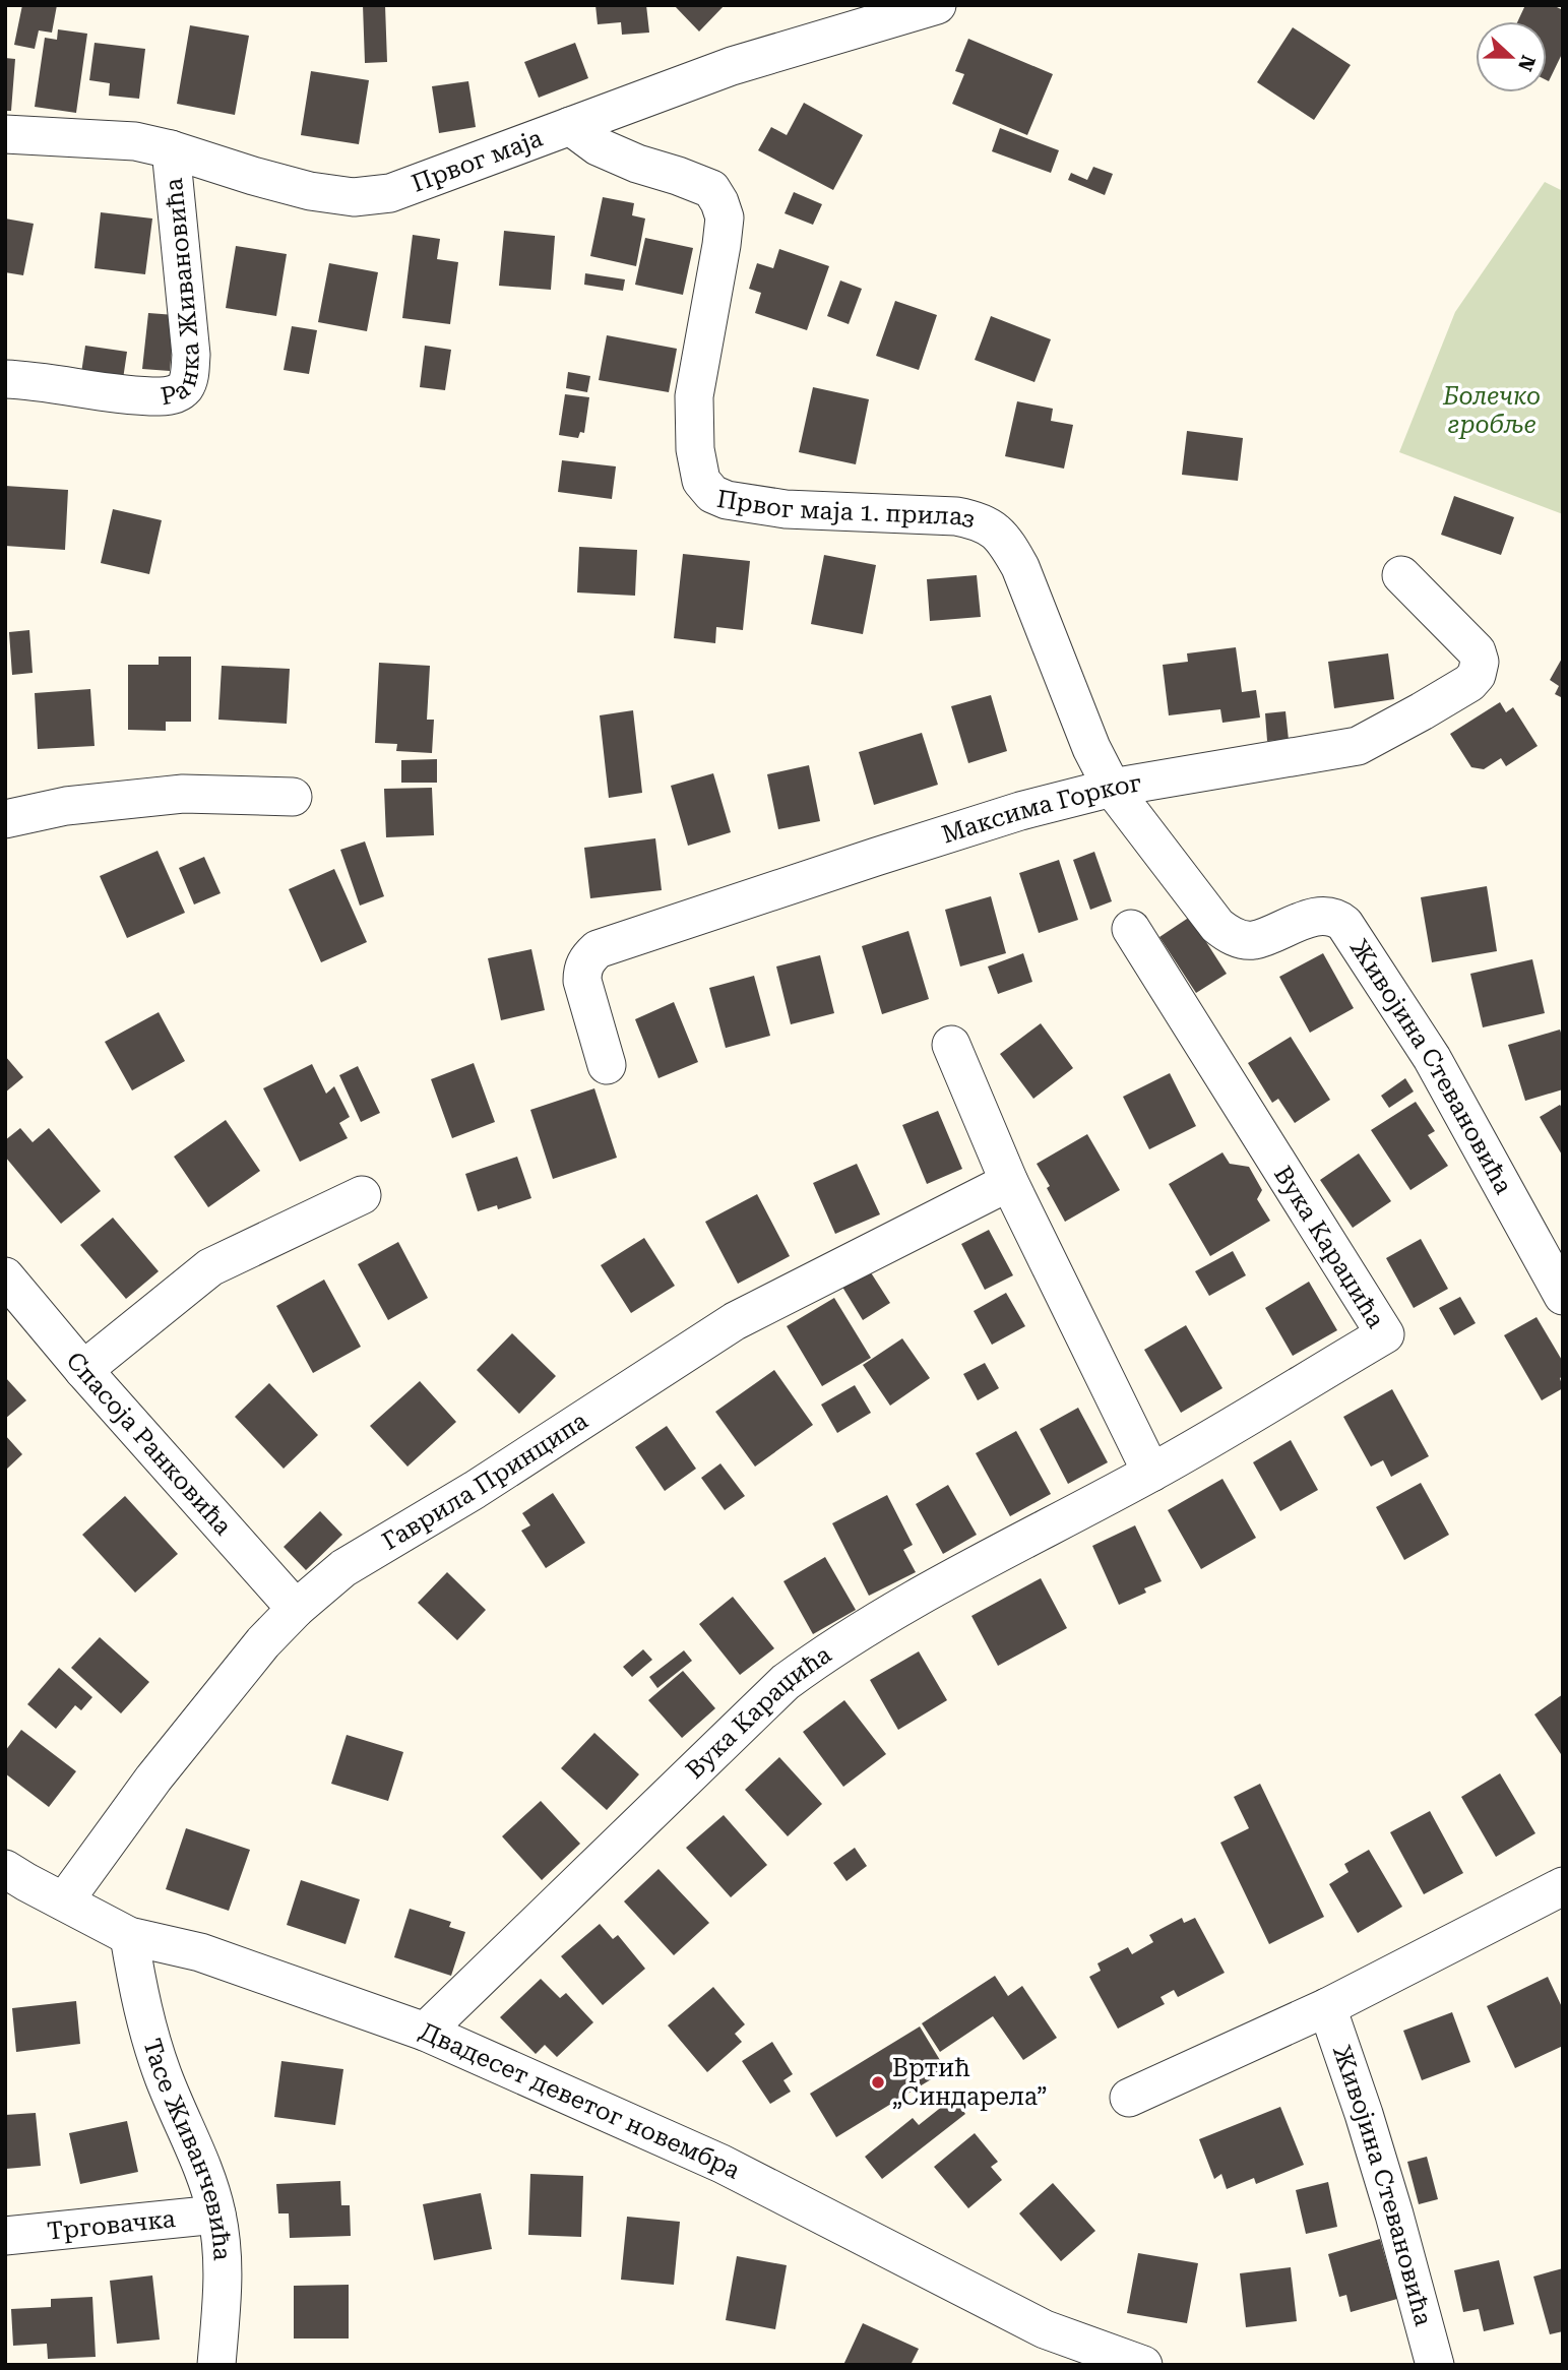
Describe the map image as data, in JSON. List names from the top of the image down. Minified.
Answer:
{"streets":{"street":["Првог маја","Ранка Живановића","Првог маја 1. прилаз","Максима Горког","Живојина Стевановића","Вука Караџића","Спасоја Ранковића","Гаврила Принципа","Двадесет деветог новембра","Тасе Живанчевића","Трговачка"]},"crossings":[["Првог маја","Ранка Живановића"],["Првог маја","Првог маја 1. прилаз"],["Првог маја 1. прилаз","Максима Горког"],["Првог маја 1. прилаз","Живојина Стевановића"],["Максима Горког","Живојина Стевановића"],["Вука Караџића","Двадесет деветог новембра"],["Спасоја Ранковића","Гаврила Принципа"],["Гаврила Принципа","Двадесет деветог новембра"],["Двадесет деветог новембра","Тасе Живанчевића"],["Тасе Живанчевића","Трговачка"]],"parks":["Болечко гробље"],"places":["Вртић „Синдарела”"],"north":"right"}
